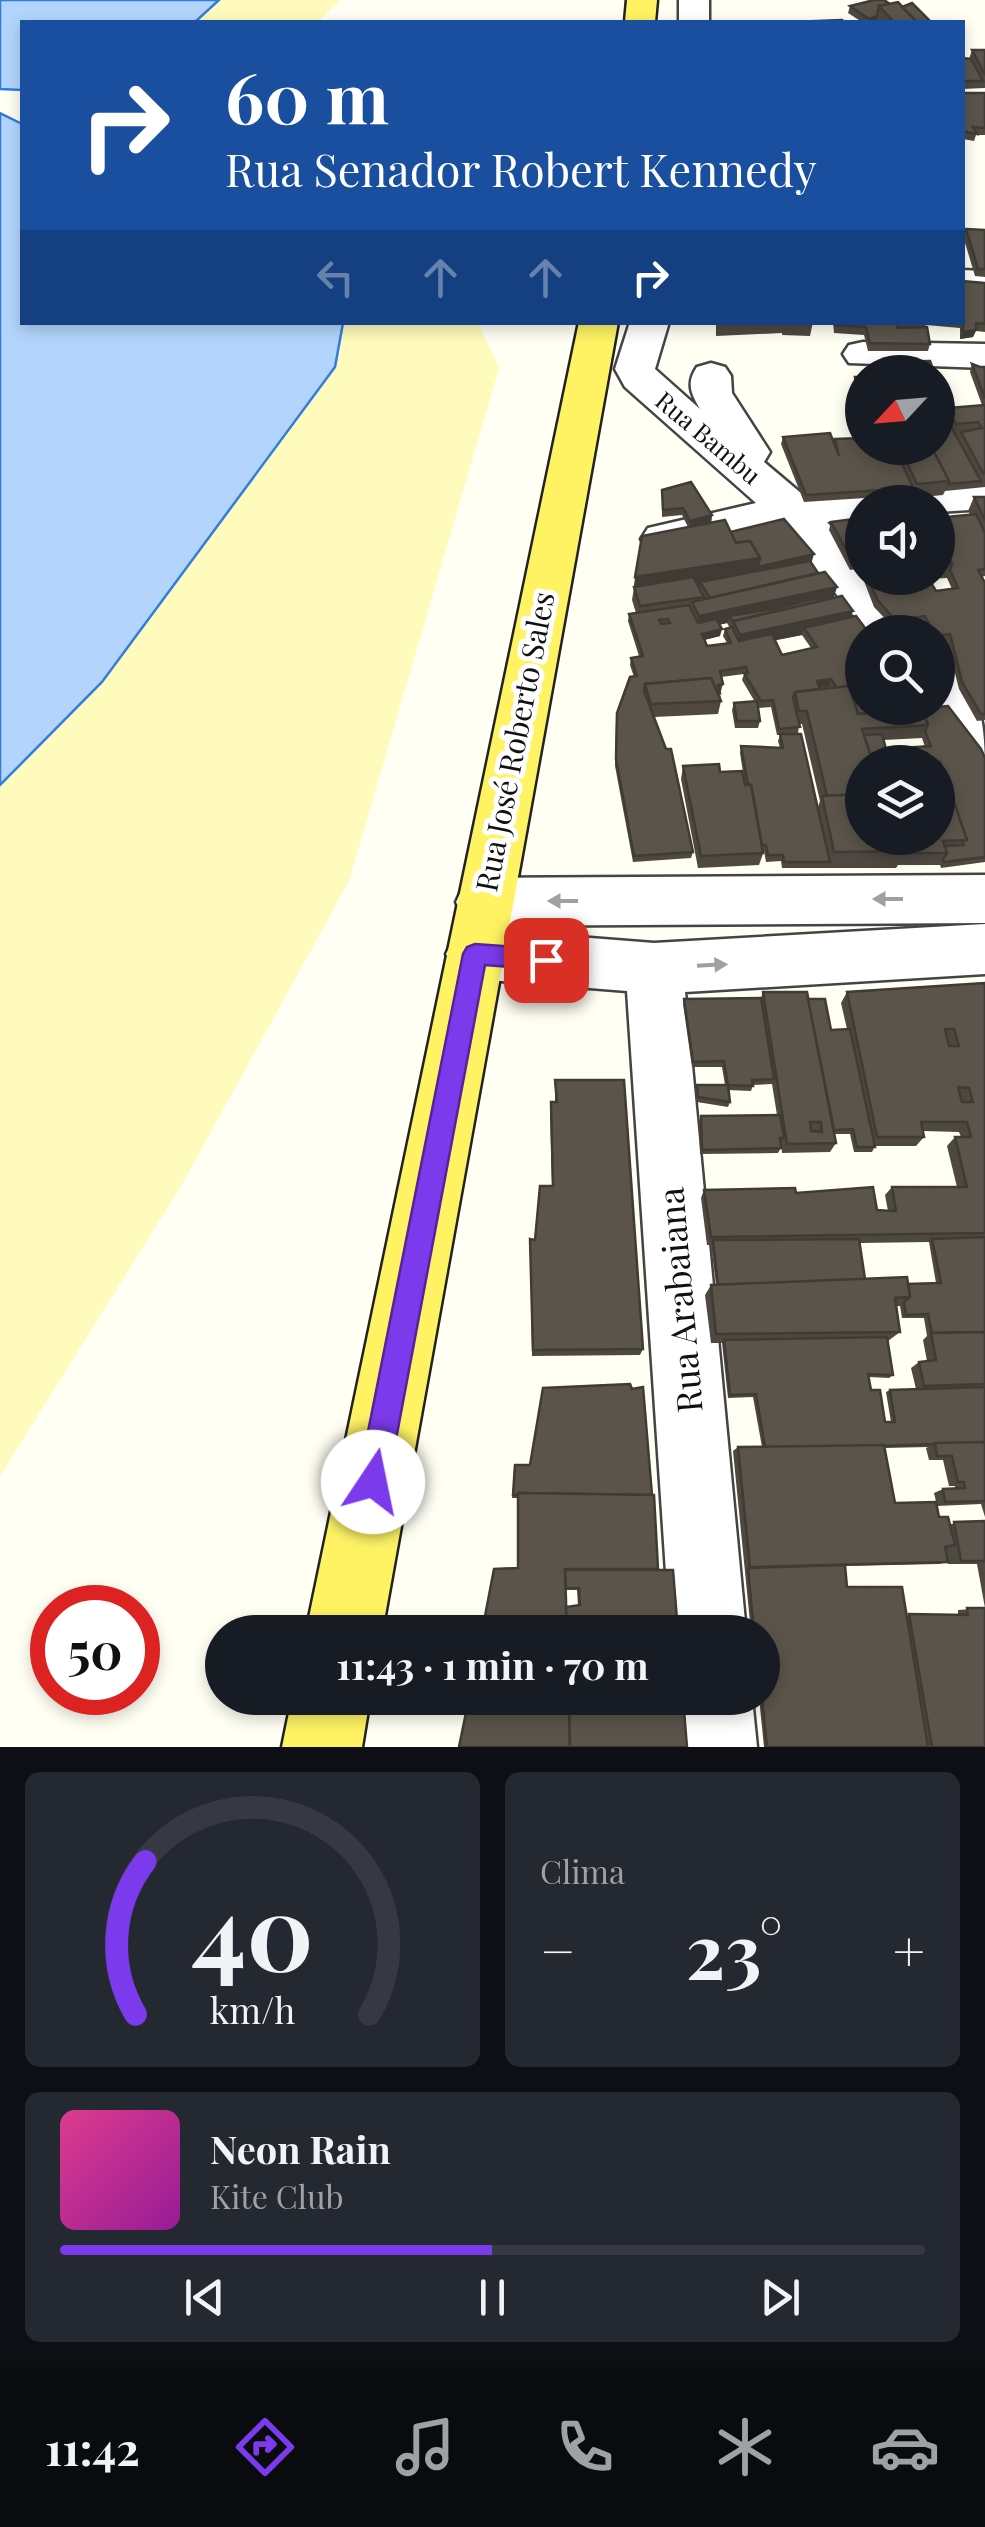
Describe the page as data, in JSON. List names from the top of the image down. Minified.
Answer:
{"streets":{"main road":["Rua José Roberto Sales"],"street":["Rua Bambu","Rua Arabaiana"]},"north":"bottom left","page":{"turn":["60 m","Rua Senador Robert Kennedy"],"limit":"50","trip":"11:43 · 1 min · 70 m","tile":"Clima","heat":["−","23°","+"],"song":["Neon Rain","Kite Club"],"tabs":"11:42","gauge":["40","km/h"]}}
